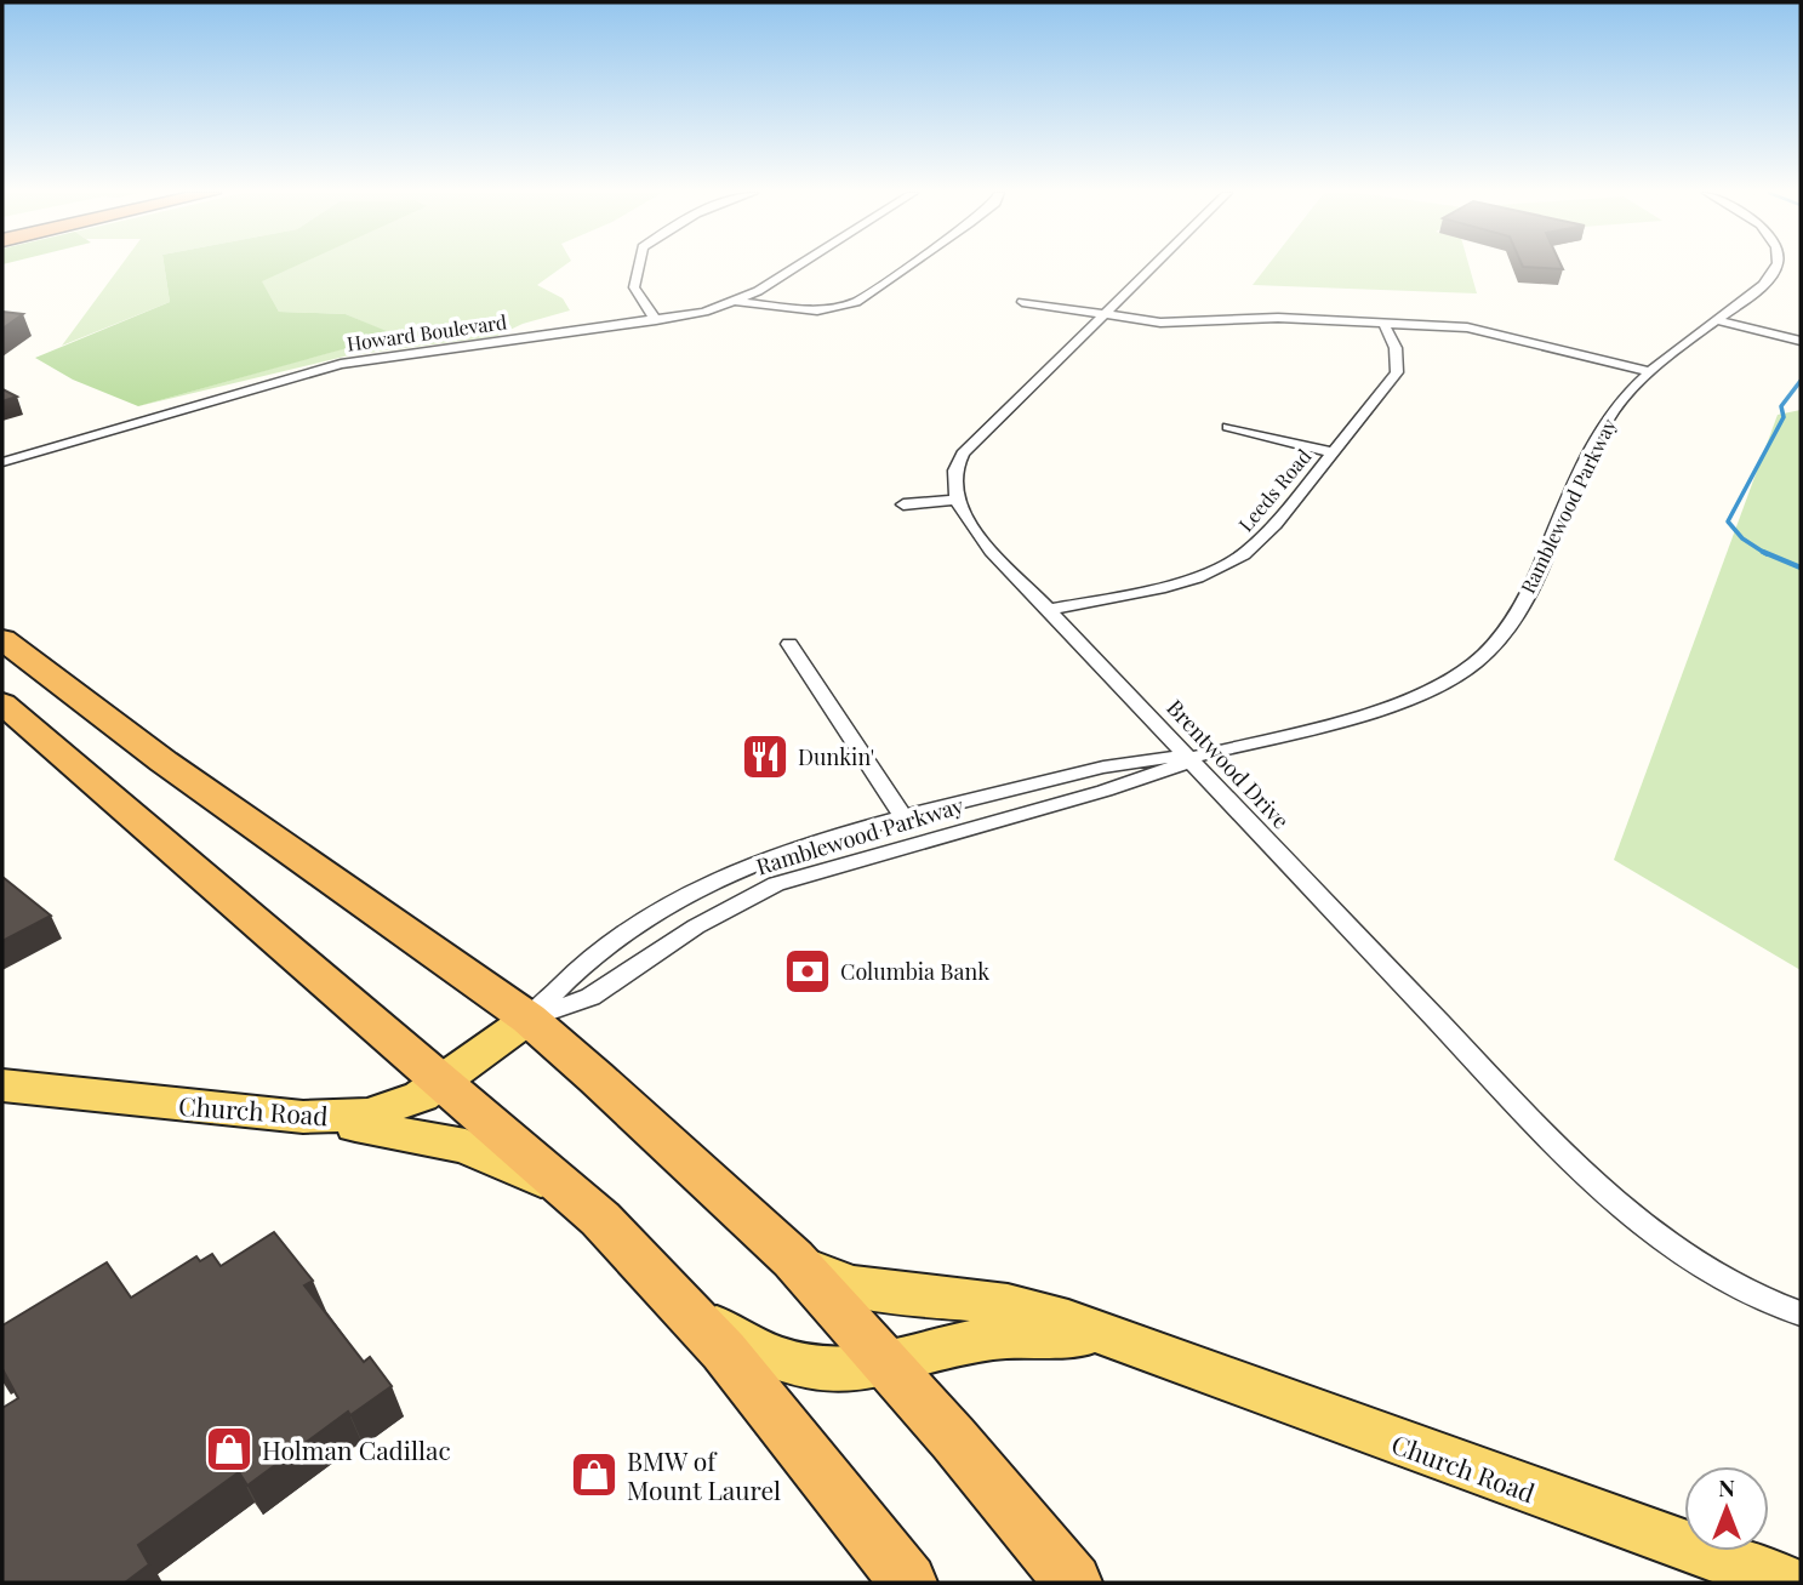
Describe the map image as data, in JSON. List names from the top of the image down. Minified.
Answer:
{"streets":{"main road":["Church Road"],"street":["Howard Boulevard","Leeds Road","Ramblewood Parkway","Brentwood Drive"]},"crossings":[["Leeds Road","Brentwood Drive"],["Ramblewood Parkway","Brentwood Drive"],["Ramblewood Parkway","Church Road"]],"places":{"restaurant":["Dunkin'"],"bank":["Columbia Bank"],"shop":["Holman Cadillac","BMW of Mount Laurel"]},"north":"top"}
